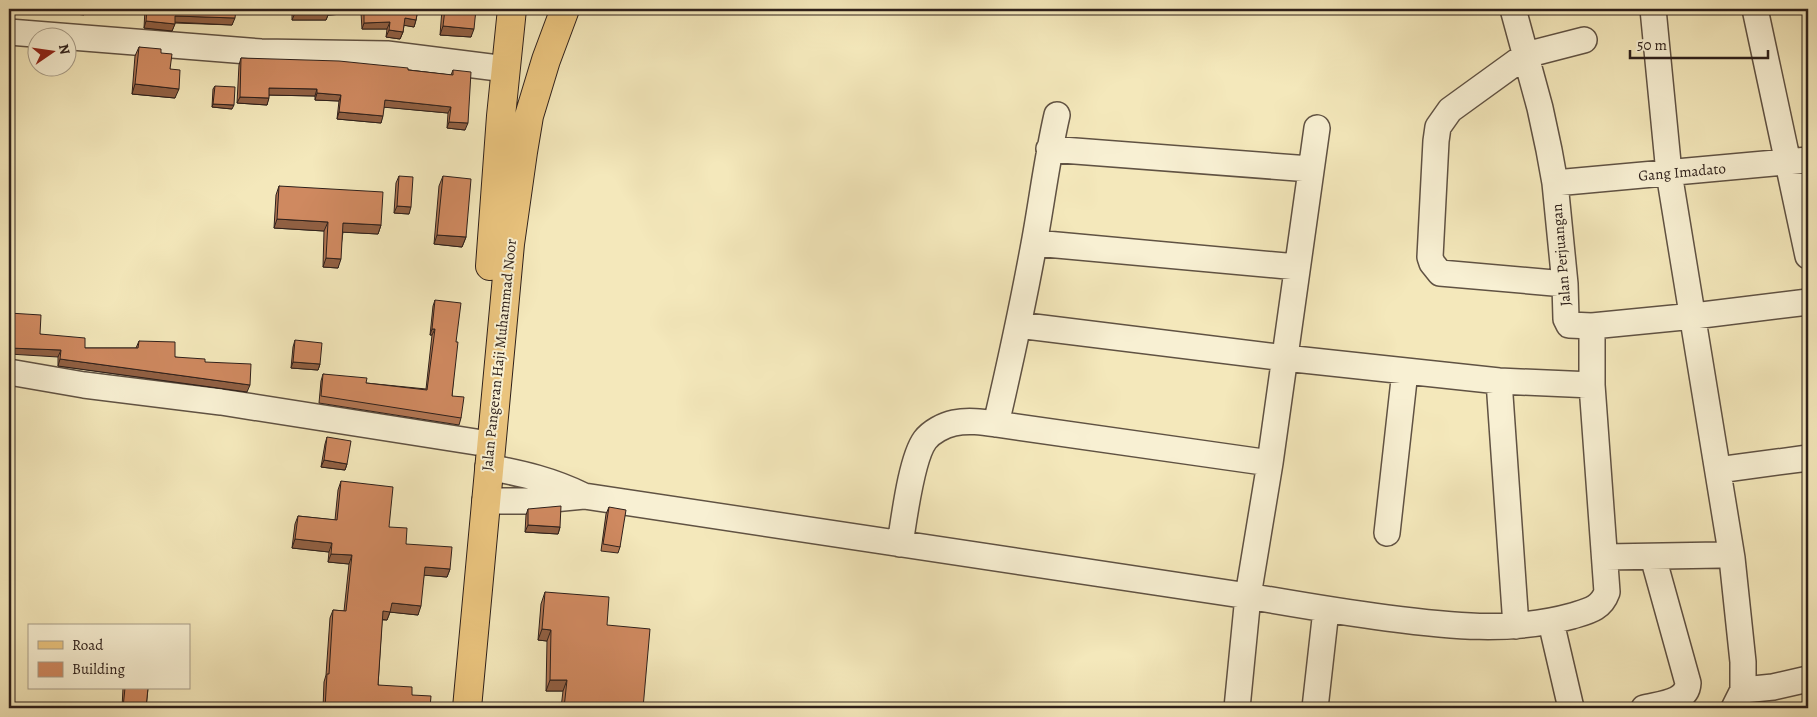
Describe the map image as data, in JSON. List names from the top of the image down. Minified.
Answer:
{"streets":{"main road":["Jalan Pangeran Haji Muhammad Noor"],"street":["Gang Imadato","Jalan Perjuangan"]},"crossings":[["Gang Imadato","Jalan Perjuangan"]],"legend":["Road","Building"],"scale_bar":"50 m","north":"right"}
